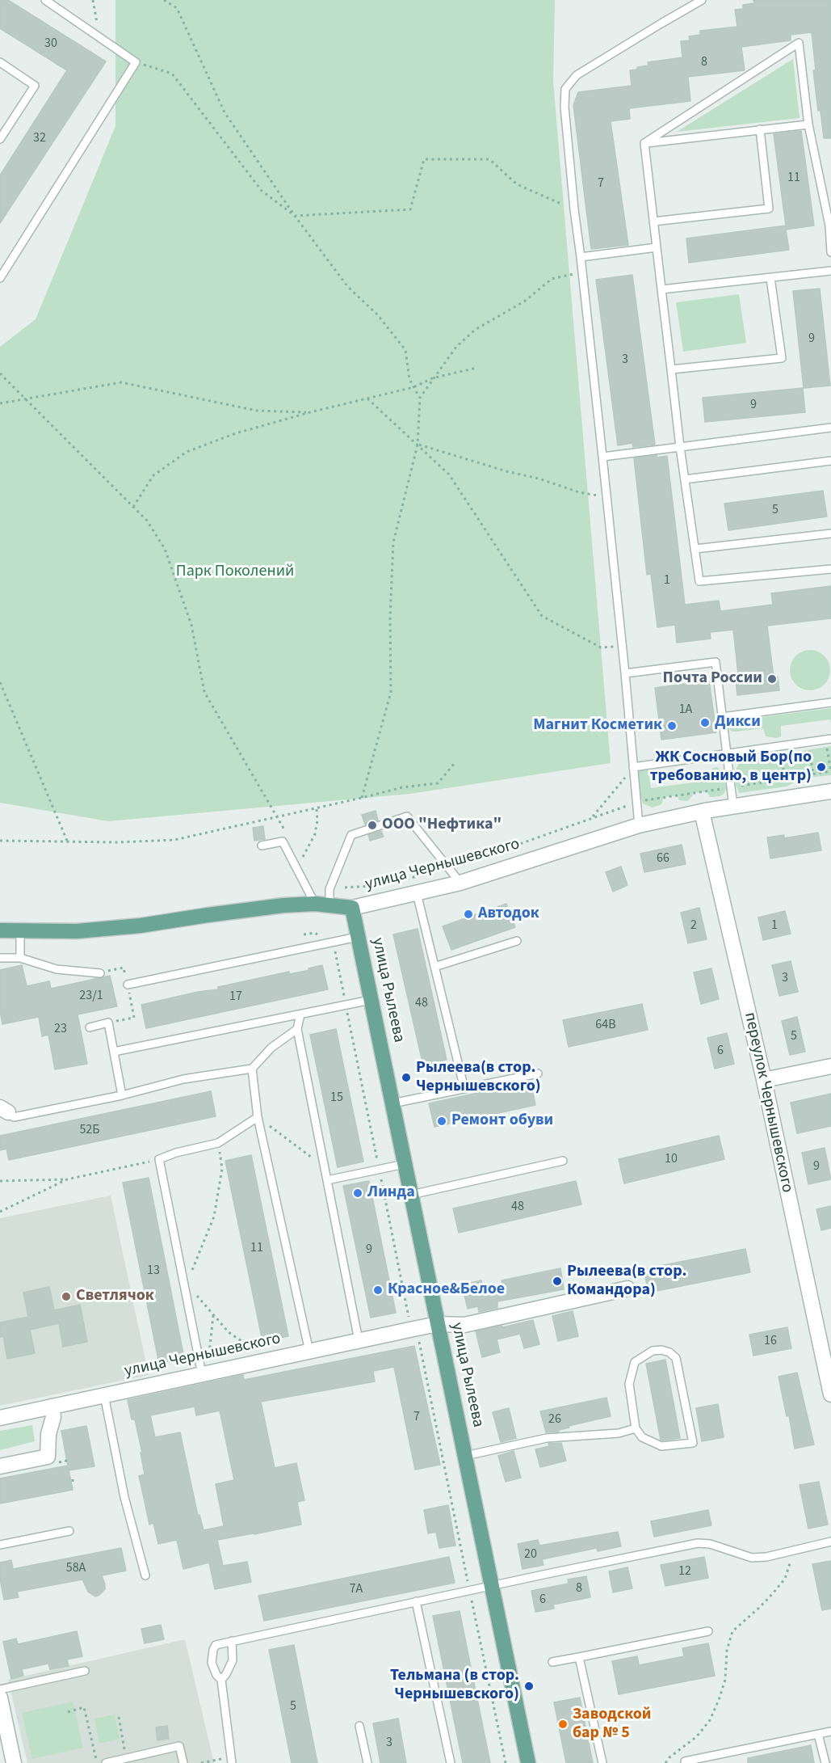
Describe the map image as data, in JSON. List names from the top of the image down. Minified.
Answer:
{"streets":{"main road":["улица Чернышевского","улица Рылеева"],"street":["переулок Чернышевского"]},"crossings":[["улица Чернышевского","улица Рылеева"],["улица Чернышевского","переулок Чернышевского"]],"parks":["Парк Поколений"],"places":["Почта России","Дикси","Магнит Косметик","ЖК Сосновый Бор(по требованию, в центр)","ООО \"Нефтика\"","Автодок","Рылеева(в стор. Чернышевского)","Ремонт обуви","Линда","Рылеева(в стор. Командора)","Красное&Белое","Светлячок","Тельмана (в стор. Чернышевского)","Заводской бар № 5"],"house_numbers":["30","8","32","11","7","9","3","9","5","1","1А","66","2","1","3","23/1","17","48","64В","23","5","6","15","52Б","10","9","48","11","9","13","16","7","26","20","58А","12","8","7А","6","5","3"]}
